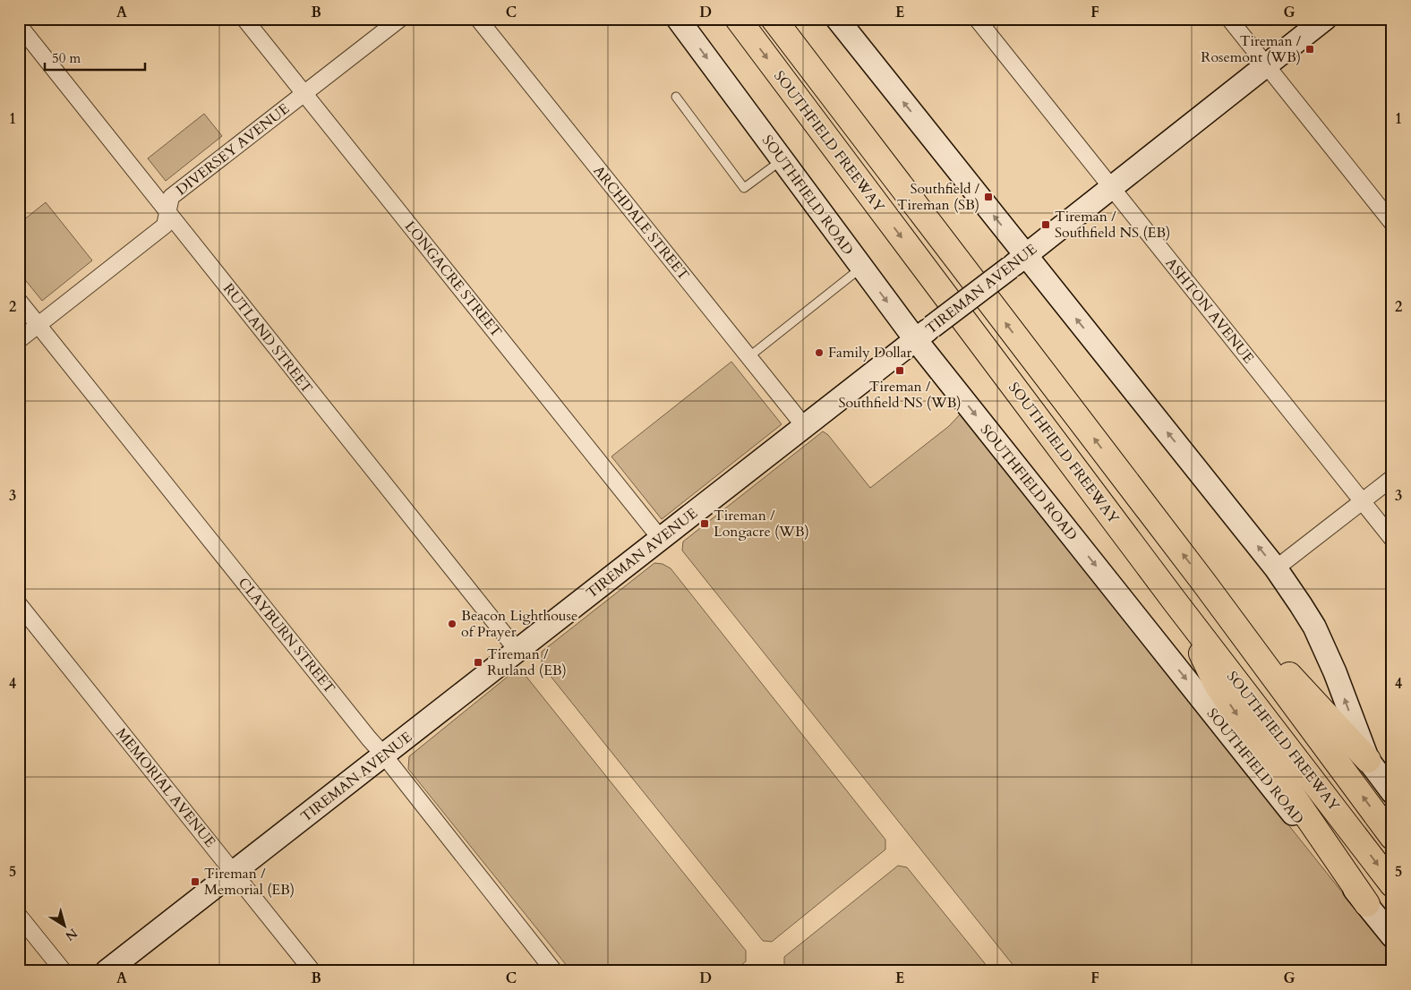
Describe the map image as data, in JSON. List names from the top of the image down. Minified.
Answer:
{"streets":{"highway":["SOUTHFIELD FREEWAY"],"main road":["SOUTHFIELD ROAD","TIREMAN AVENUE"],"street":["DIVERSEY AVENUE","ARCHDALE STREET","LONGACRE STREET","ASHTON AVENUE","RUTLAND STREET","CLAYBURN STREET","MEMORIAL AVENUE"]},"crossings":[["DIVERSEY AVENUE","LONGACRE STREET"],["DIVERSEY AVENUE","RUTLAND STREET"],["DIVERSEY AVENUE","CLAYBURN STREET"],["SOUTHFIELD ROAD","TIREMAN AVENUE"],["ARCHDALE STREET","TIREMAN AVENUE"],["LONGACRE STREET","TIREMAN AVENUE"],["TIREMAN AVENUE","ASHTON AVENUE"],["TIREMAN AVENUE","RUTLAND STREET"],["TIREMAN AVENUE","CLAYBURN STREET"],["TIREMAN AVENUE","MEMORIAL AVENUE"]],"places":{"transit":["Tireman / Rosemont (WB)","Southfield / Tireman (SB)","Tireman / Southfield NS (EB)","Tireman / Southfield NS (WB)","Tireman / Longacre (WB)","Tireman / Rutland (EB)","Tireman / Memorial (EB)"],"other":["Family Dollar","Beacon Lighthouse of Prayer"]},"scale_bar":"50 m","north":"bottom right","grid":{"columns":["A","B","C","D","E","F","G"],"rows":["1","2","3","4","5"]}}
